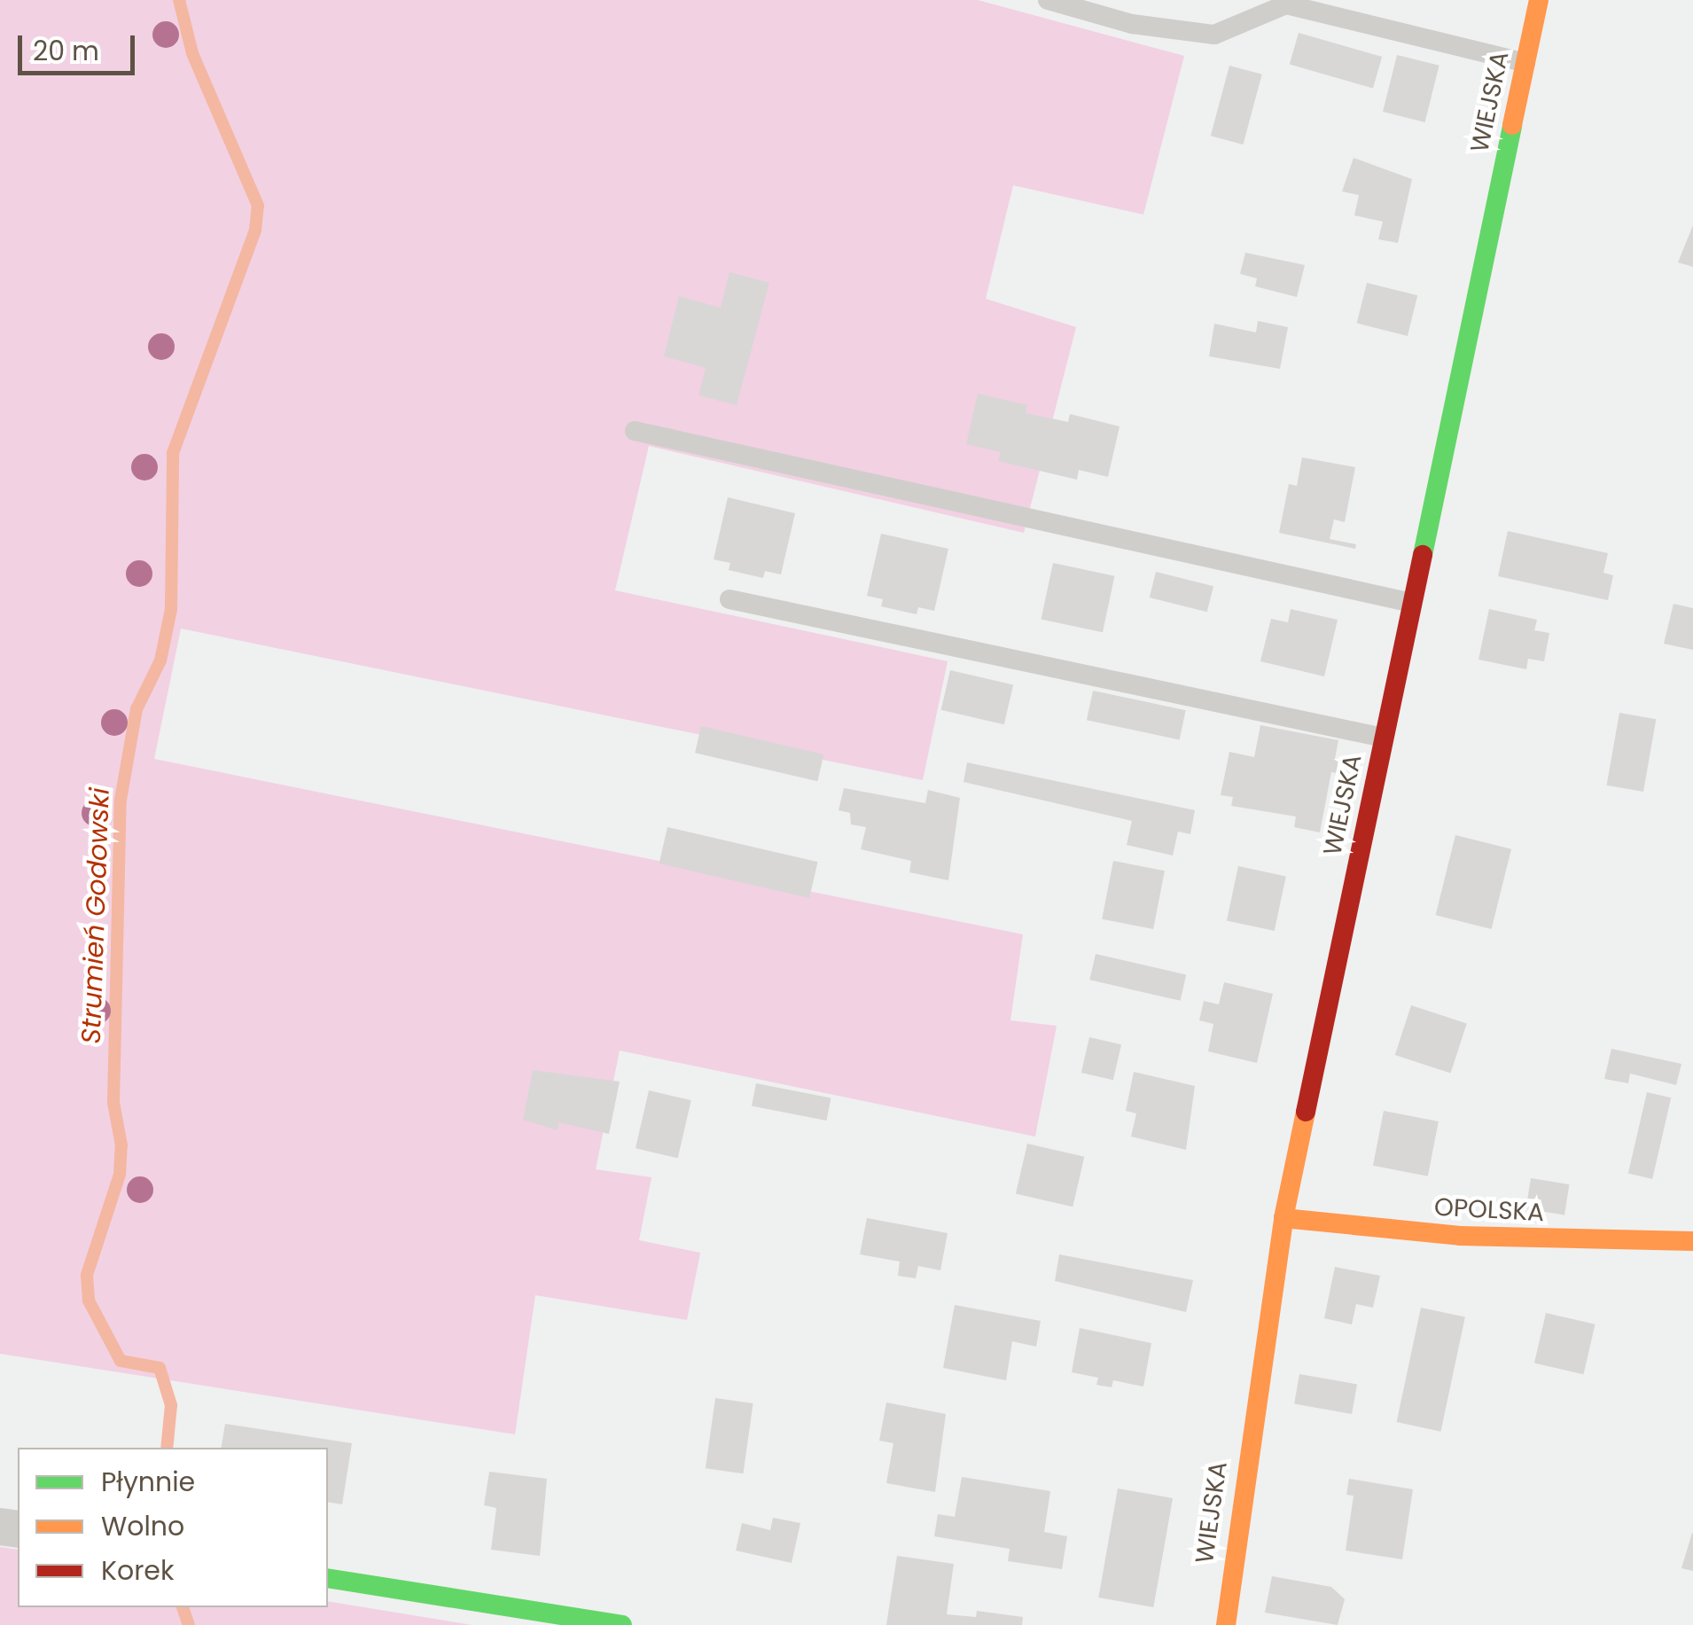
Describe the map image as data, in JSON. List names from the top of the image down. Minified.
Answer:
{"streets":{"street":["WIEJSKA","OPOLSKA"]},"crossings":[["WIEJSKA","OPOLSKA"]],"water":["Strumień Godowski"],"legend":["Płynnie","Wolno","Korek"],"scale_bar":"20 m"}
